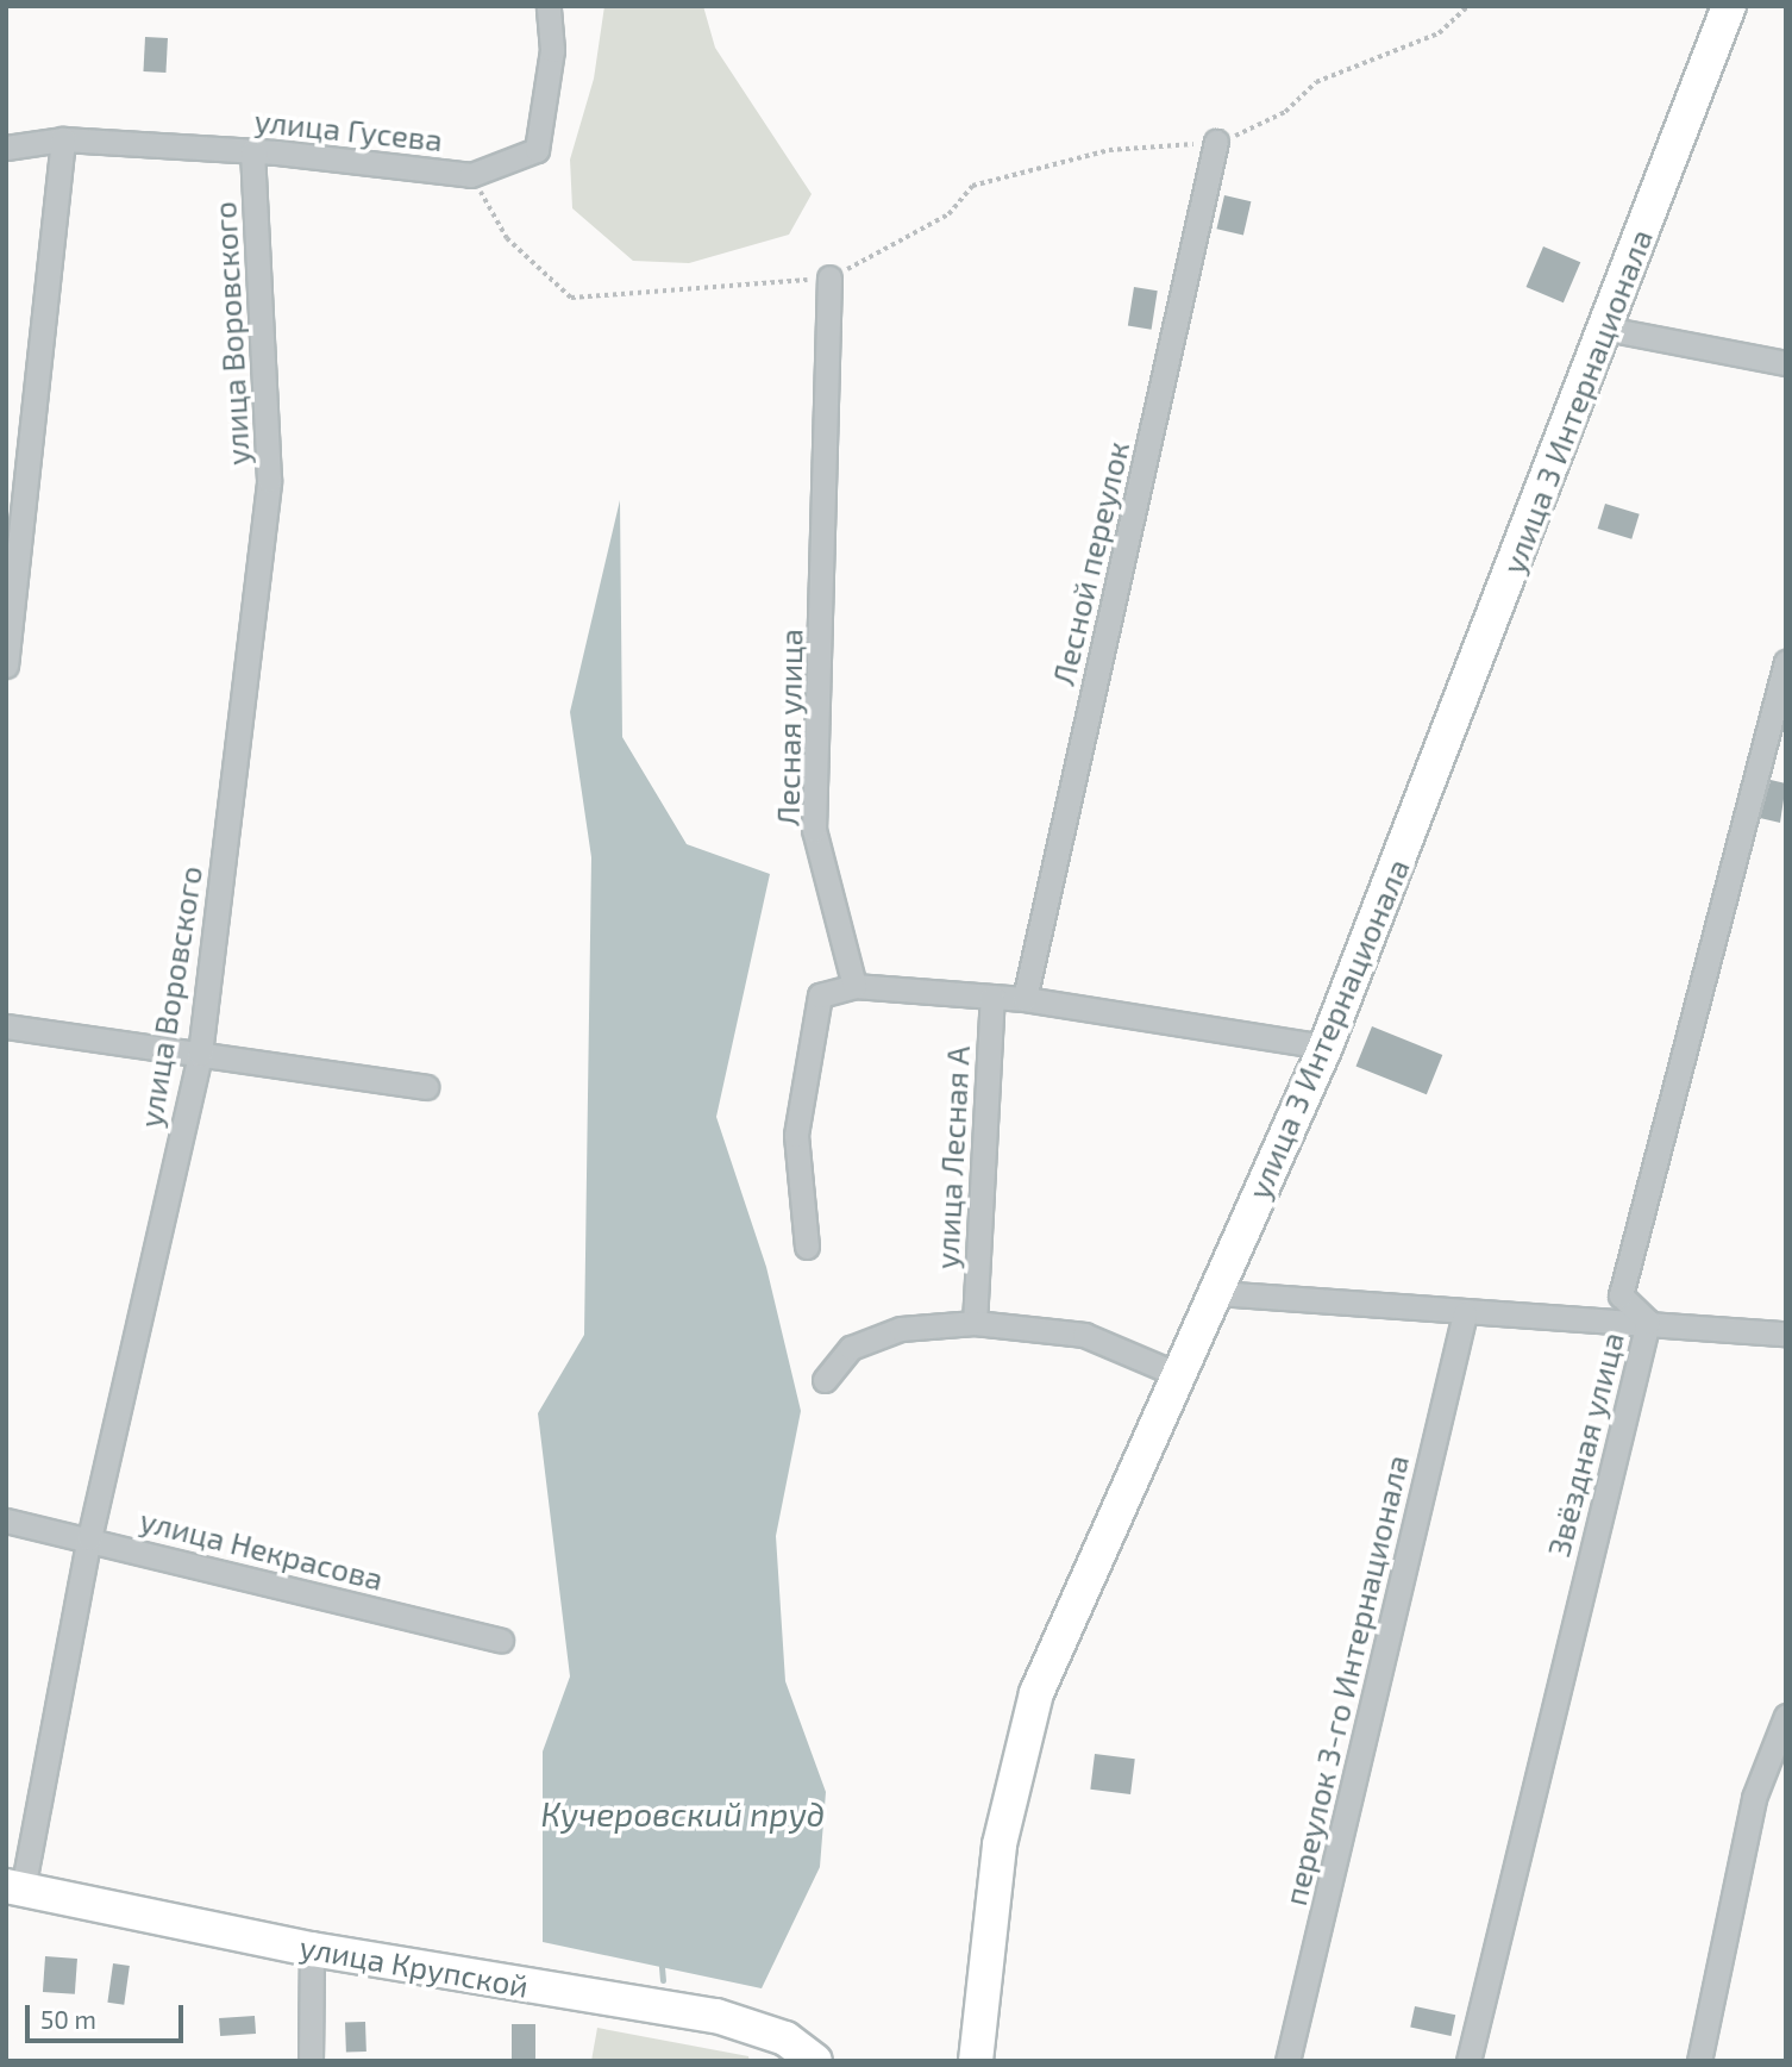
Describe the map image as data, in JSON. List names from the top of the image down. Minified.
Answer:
{"streets":{"street":["улица Гусева","улица Воровского","улица 3 Интернационала","Лесной переулок","Лесная улица","улица Лесная А","Звёздная улица","улица Некрасова","переулок 3-го Интернационала","улица Крупской"]},"crossings":[["улица Гусева","улица Воровского"],["улица Воровского","улица Некрасова"],["улица Воровского","улица Крупской"]],"water":["Кучеровский пруд"],"scale_bar":"50 m"}
